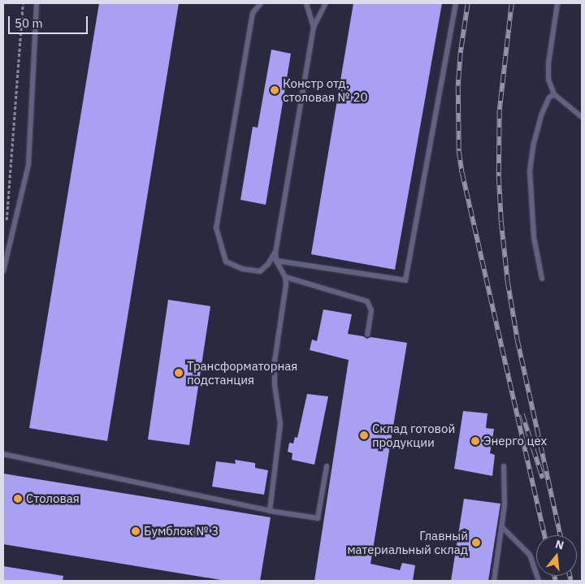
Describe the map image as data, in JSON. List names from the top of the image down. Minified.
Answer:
{"places":["Констр отд. столовая № 20","Трансформаторная подстанция","Склад готовой продукции","Энерго цех","Столовая","Бумблок № 3","Главный материальный склад"],"scale_bar":"50 m","north":"top"}
